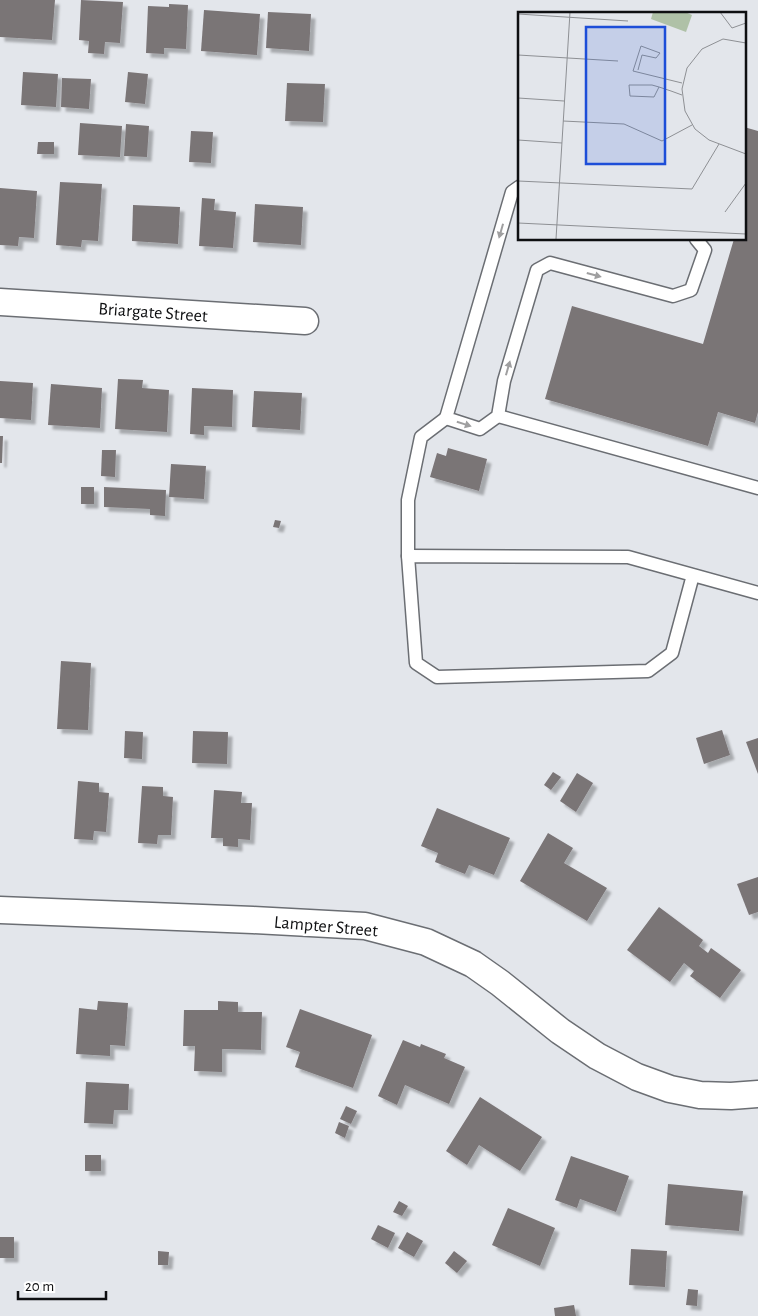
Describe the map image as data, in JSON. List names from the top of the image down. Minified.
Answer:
{"streets":{"street":["Briargate Street","Lampter Street"]},"scale_bar":"20 m"}
